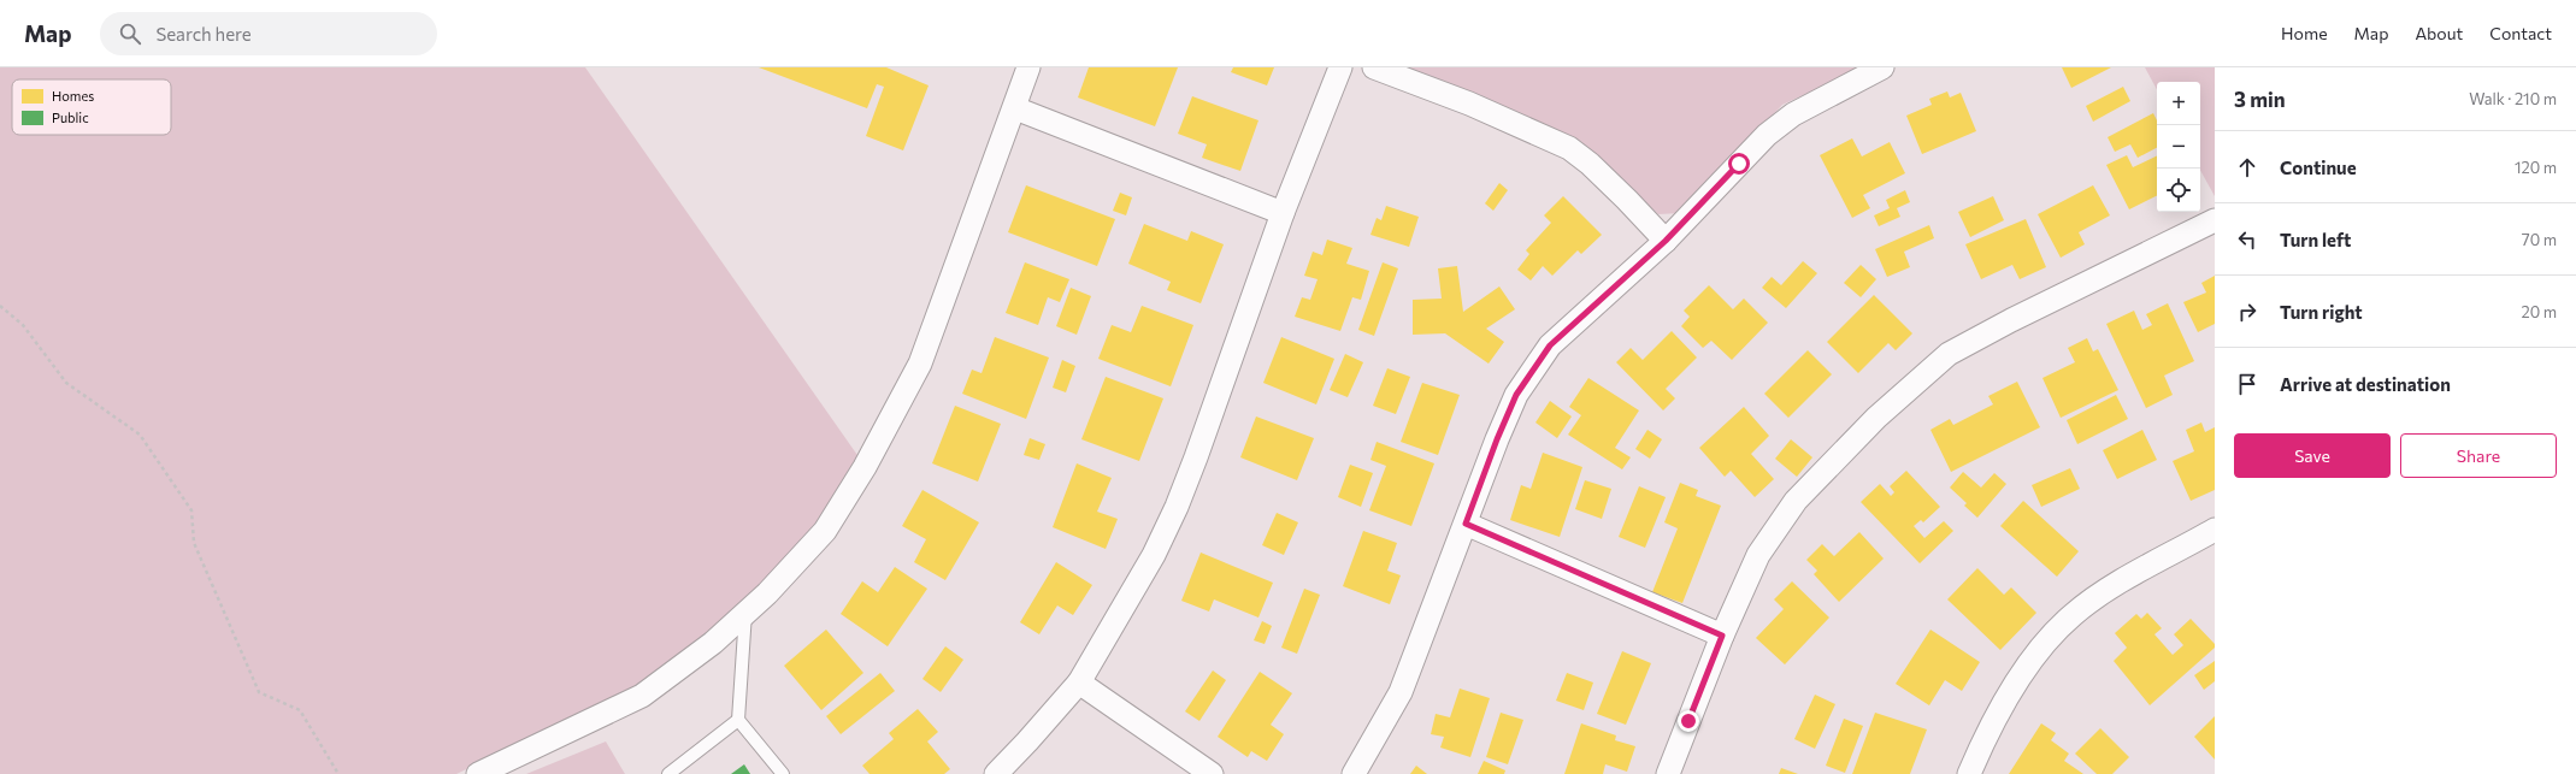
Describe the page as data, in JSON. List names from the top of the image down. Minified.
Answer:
{"legend":["Homes","Public"],"page":{"header":"Map","search":"Search here","nav":["Home","Map","About","Contact"],"heading":["3 min","Walk · 210 m"],"map_buttons":["+","−"],"list":[["Continue","120 m"],["Turn left","70 m"],["Turn right","20 m"],"Arrive at destination"],"buttons":["Save","Share"]}}
